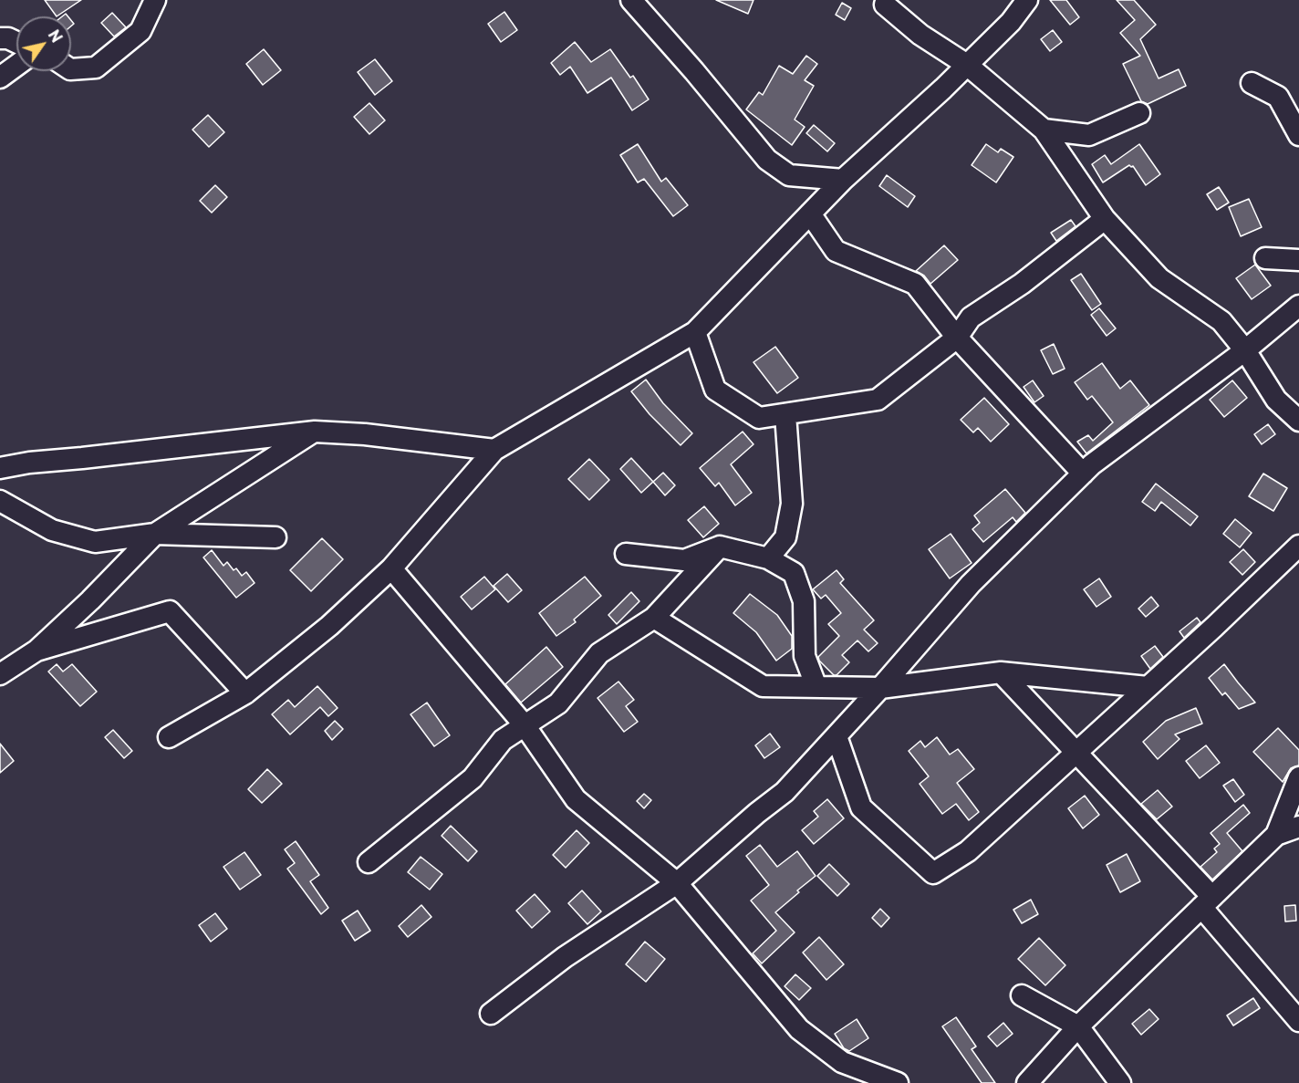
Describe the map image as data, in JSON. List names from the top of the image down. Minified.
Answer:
{"north":"top right"}
